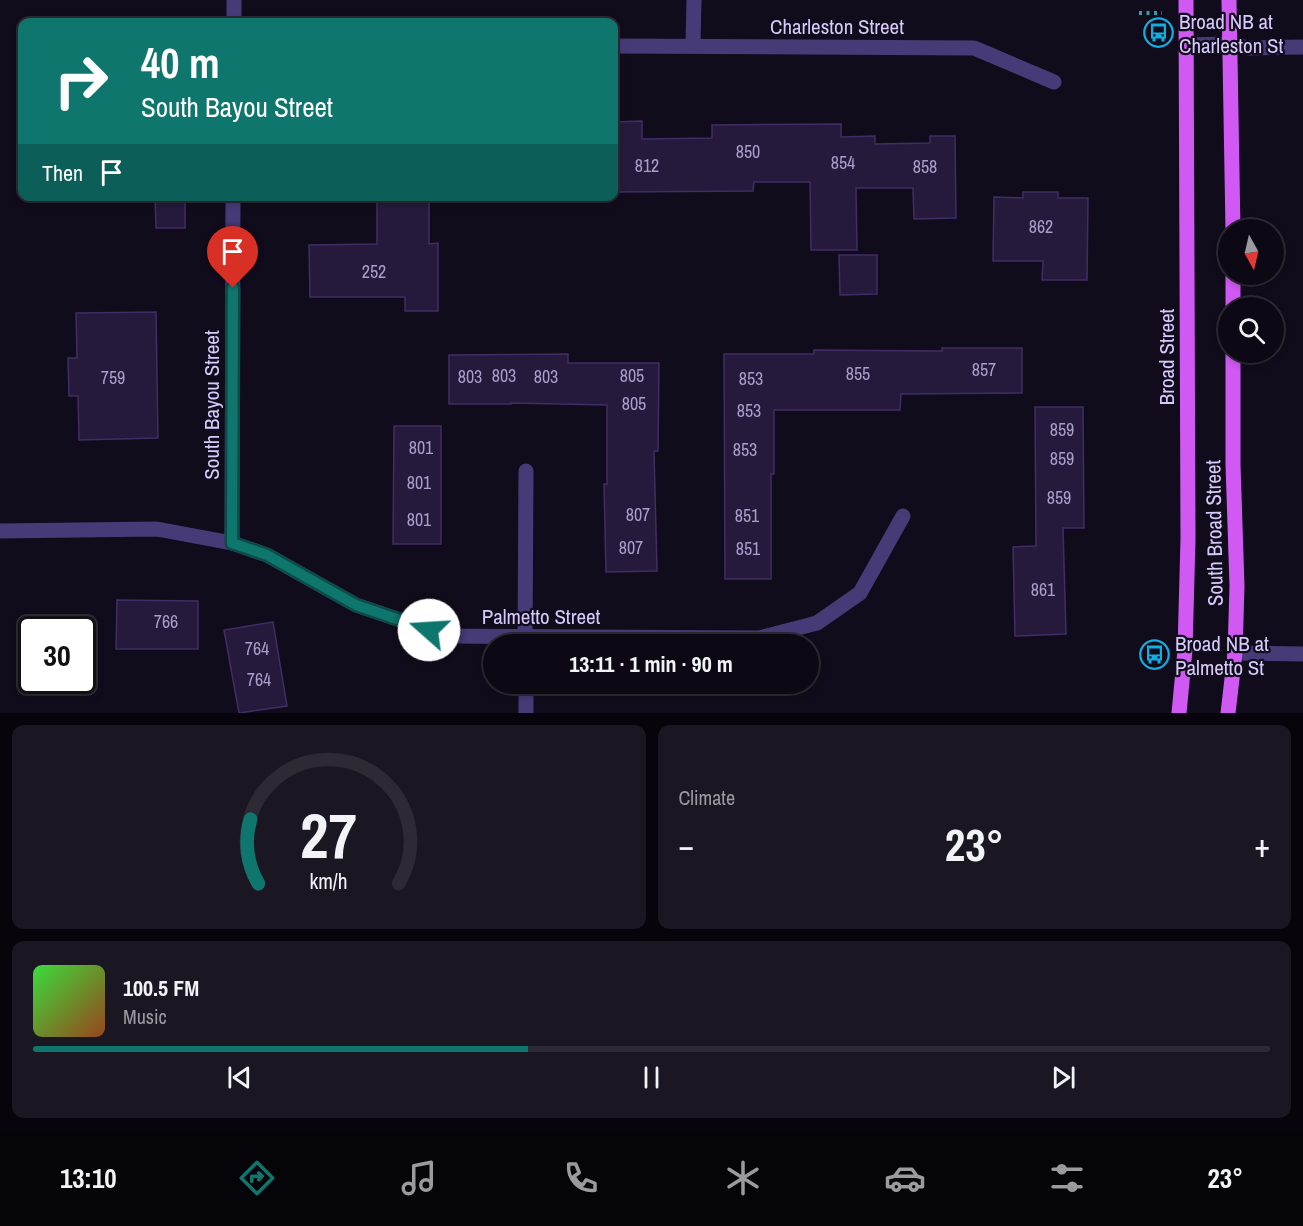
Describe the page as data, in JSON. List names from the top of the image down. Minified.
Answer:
{"streets":{"main road":["Broad Street","South Broad Street"],"street":["Charleston Street","South Bayou Street","Palmetto Street"]},"crossings":[["South Bayou Street","Palmetto Street"]],"places":{"bus stop":["Broad NB at Charleston St","Broad NB at Palmetto St"]},"house_numbers":["850","854","812","858","862","252","857","855","803","805","803","803","759","853","805","853","859","801","853","859","801","859","807","851","801","807","851","861","766","764","764"],"north":"bottom","page":{"turn":["40 m","South Bayou Street"],"then":"Then","limit":"30","trip":"13:11 · 1 min · 90 m","tile":"Climate","heat":["−","23°","+"],"song":["100.5 FM","Music"],"tabs":["13:10","23°"],"gauge":["27","km/h"]}}
